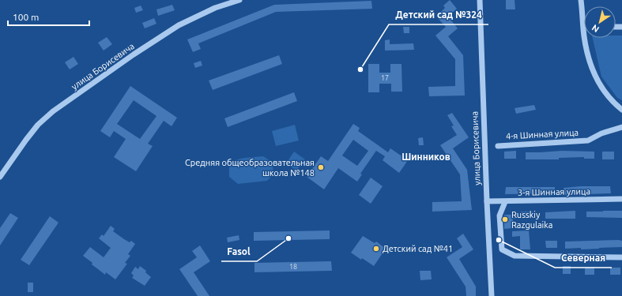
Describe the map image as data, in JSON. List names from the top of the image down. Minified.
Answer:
{"streets":{"street":["улица Борисевича","4-я Шинная улица","3-я Шинная улица"]},"crossings":[["улица Борисевича","3-я Шинная улица"]],"districts":["Шинников"],"places":["Детский сад №324","Средняя общеобразовательная школа №148","Russkiy Razgulaika","Fasol","Северная","Детский сад №41"],"house_numbers":["17","18"],"scale_bar":"100 m","north":"bottom left"}
